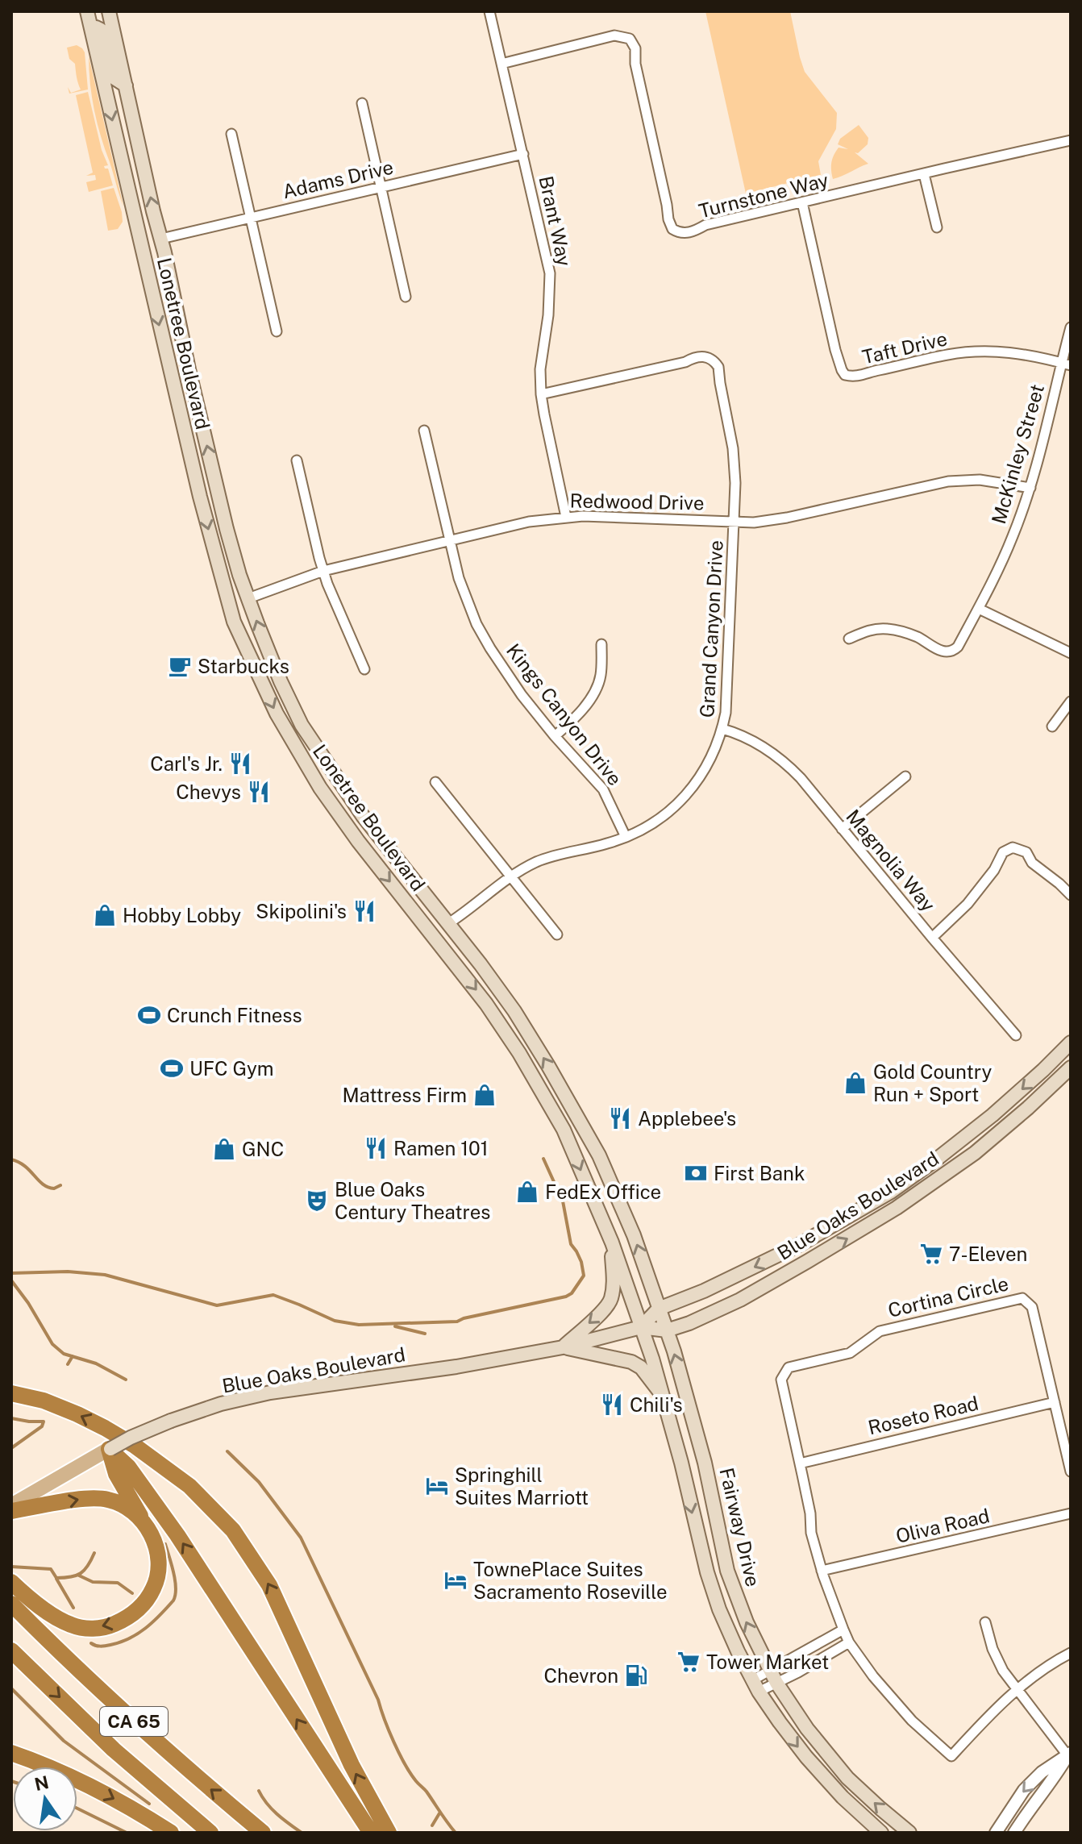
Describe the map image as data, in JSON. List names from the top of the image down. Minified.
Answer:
{"streets":{"highway":["CA 65"],"main road":["Lonetree Boulevard","Blue Oaks Boulevard","Fairway Drive"],"street":["Adams Drive","Turnstone Way","Brant Way","Taft Drive","McKinley Street","Redwood Drive","Grand Canyon Drive","Kings Canyon Drive","Magnolia Way","Cortina Circle","Roseto Road","Oliva Road"]},"crossings":[["Adams Drive","Brant Way"],["Adams Drive","Lonetree Boulevard"],["Turnstone Way","Brant Way"],["Turnstone Way","Taft Drive"],["Brant Way","Redwood Drive"],["Brant Way","Grand Canyon Drive"],["Lonetree Boulevard","Redwood Drive"],["Lonetree Boulevard","Grand Canyon Drive"],["Lonetree Boulevard","Blue Oaks Boulevard"],["Lonetree Boulevard","Fairway Drive"],["Taft Drive","McKinley Street"],["McKinley Street","Redwood Drive"],["Redwood Drive","Grand Canyon Drive"],["Redwood Drive","Kings Canyon Drive"],["Grand Canyon Drive","Kings Canyon Drive"],["Grand Canyon Drive","Magnolia Way"],["Blue Oaks Boulevard","Fairway Drive"],["Cortina Circle","Roseto Road"],["Cortina Circle","Oliva Road"]],"places":{"cafe":["Starbucks"],"restaurant":["Carl's Jr.","Chevys","Skipolini's","Applebee's","Ramen 101","Chili's"],"shop":["Hobby Lobby","Gold Country Run + Sport","Mattress Firm","GNC","FedEx Office"],"sports":["Crunch Fitness","UFC Gym"],"bank":["First Bank"],"theatre":["Blue Oaks Century Theatres"],"supermarket":["7-Eleven","Tower Market"],"hotel":["Springhill Suites Marriott","TownePlace Suites Sacramento Roseville"],"fuel station":["Chevron"]},"north":"top"}
